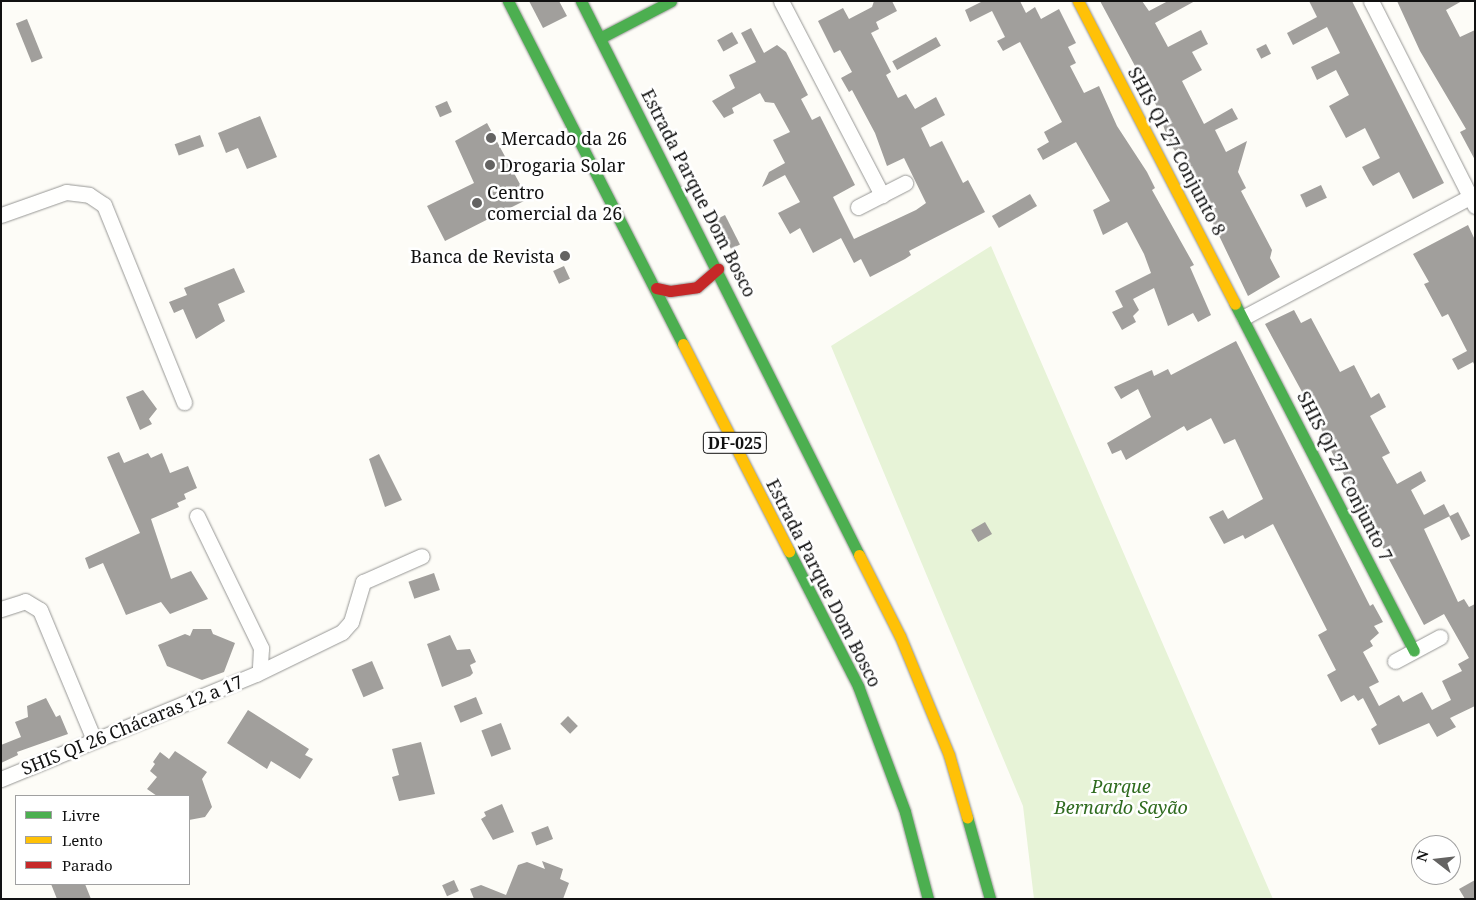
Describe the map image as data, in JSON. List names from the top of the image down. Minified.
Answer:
{"streets":{"main road":["SHIS QI 27 Conjunto 8","Estrada Parque Dom Bosco","DF-025","SHIS QI 27 Conjunto 7"],"street":["SHIS QI 26 Chácaras 12 a 17"]},"crossings":[["SHIS QI 27 Conjunto 8","SHIS QI 27 Conjunto 7"]],"parks":["Parque Bernardo Sayão"],"places":["Mercado da 26","Drogaria Solar","Centro comercial da 26","Banca de Revista"],"legend":["Livre","Lento","Parado"],"north":"left"}
